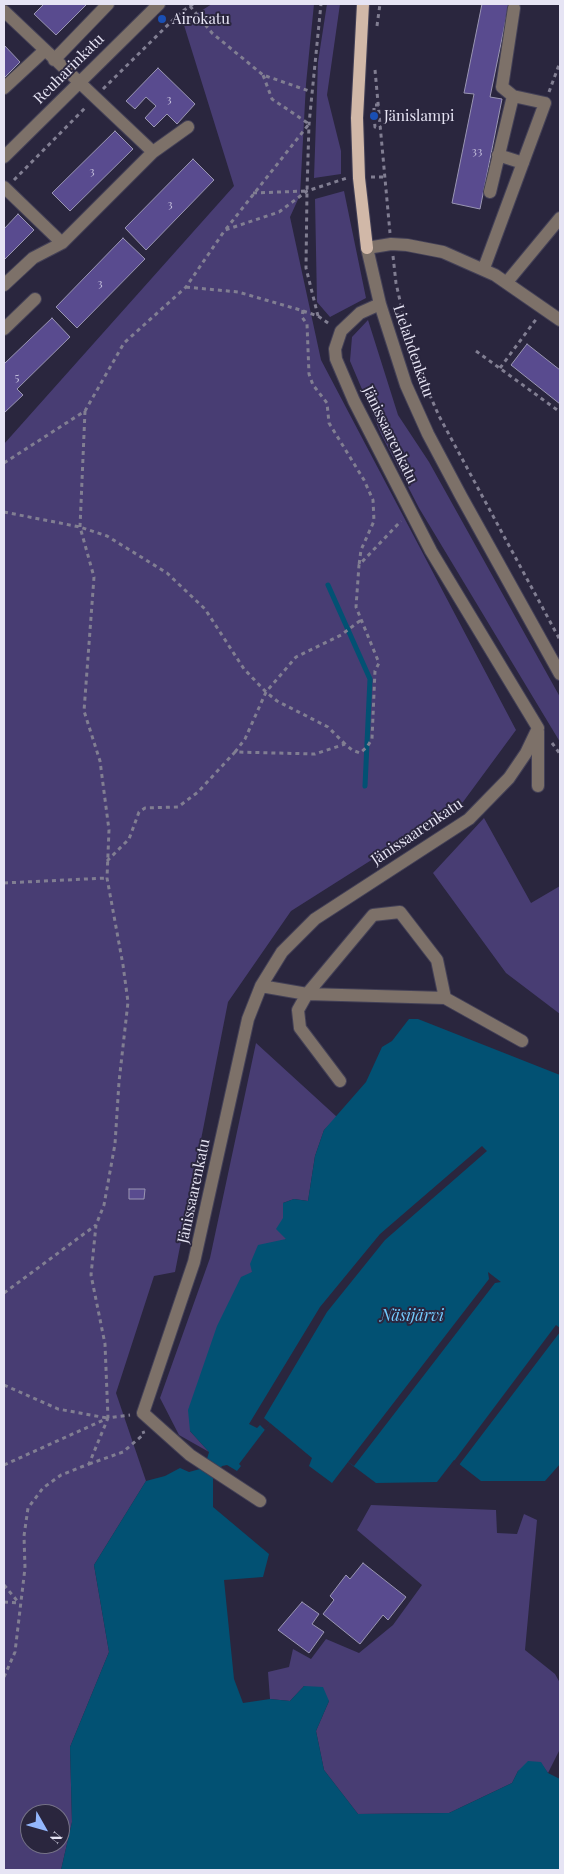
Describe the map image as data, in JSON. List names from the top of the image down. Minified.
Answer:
{"streets":{"main road":["Lielahdenkatu"],"street":["Reuharinkatu","Jänissaarenkatu"]},"water":["Näsijärvi"],"places":["Airokatu","Jänislampi"],"house_numbers":["3","33","3","3","3","5"],"north":"bottom right"}
